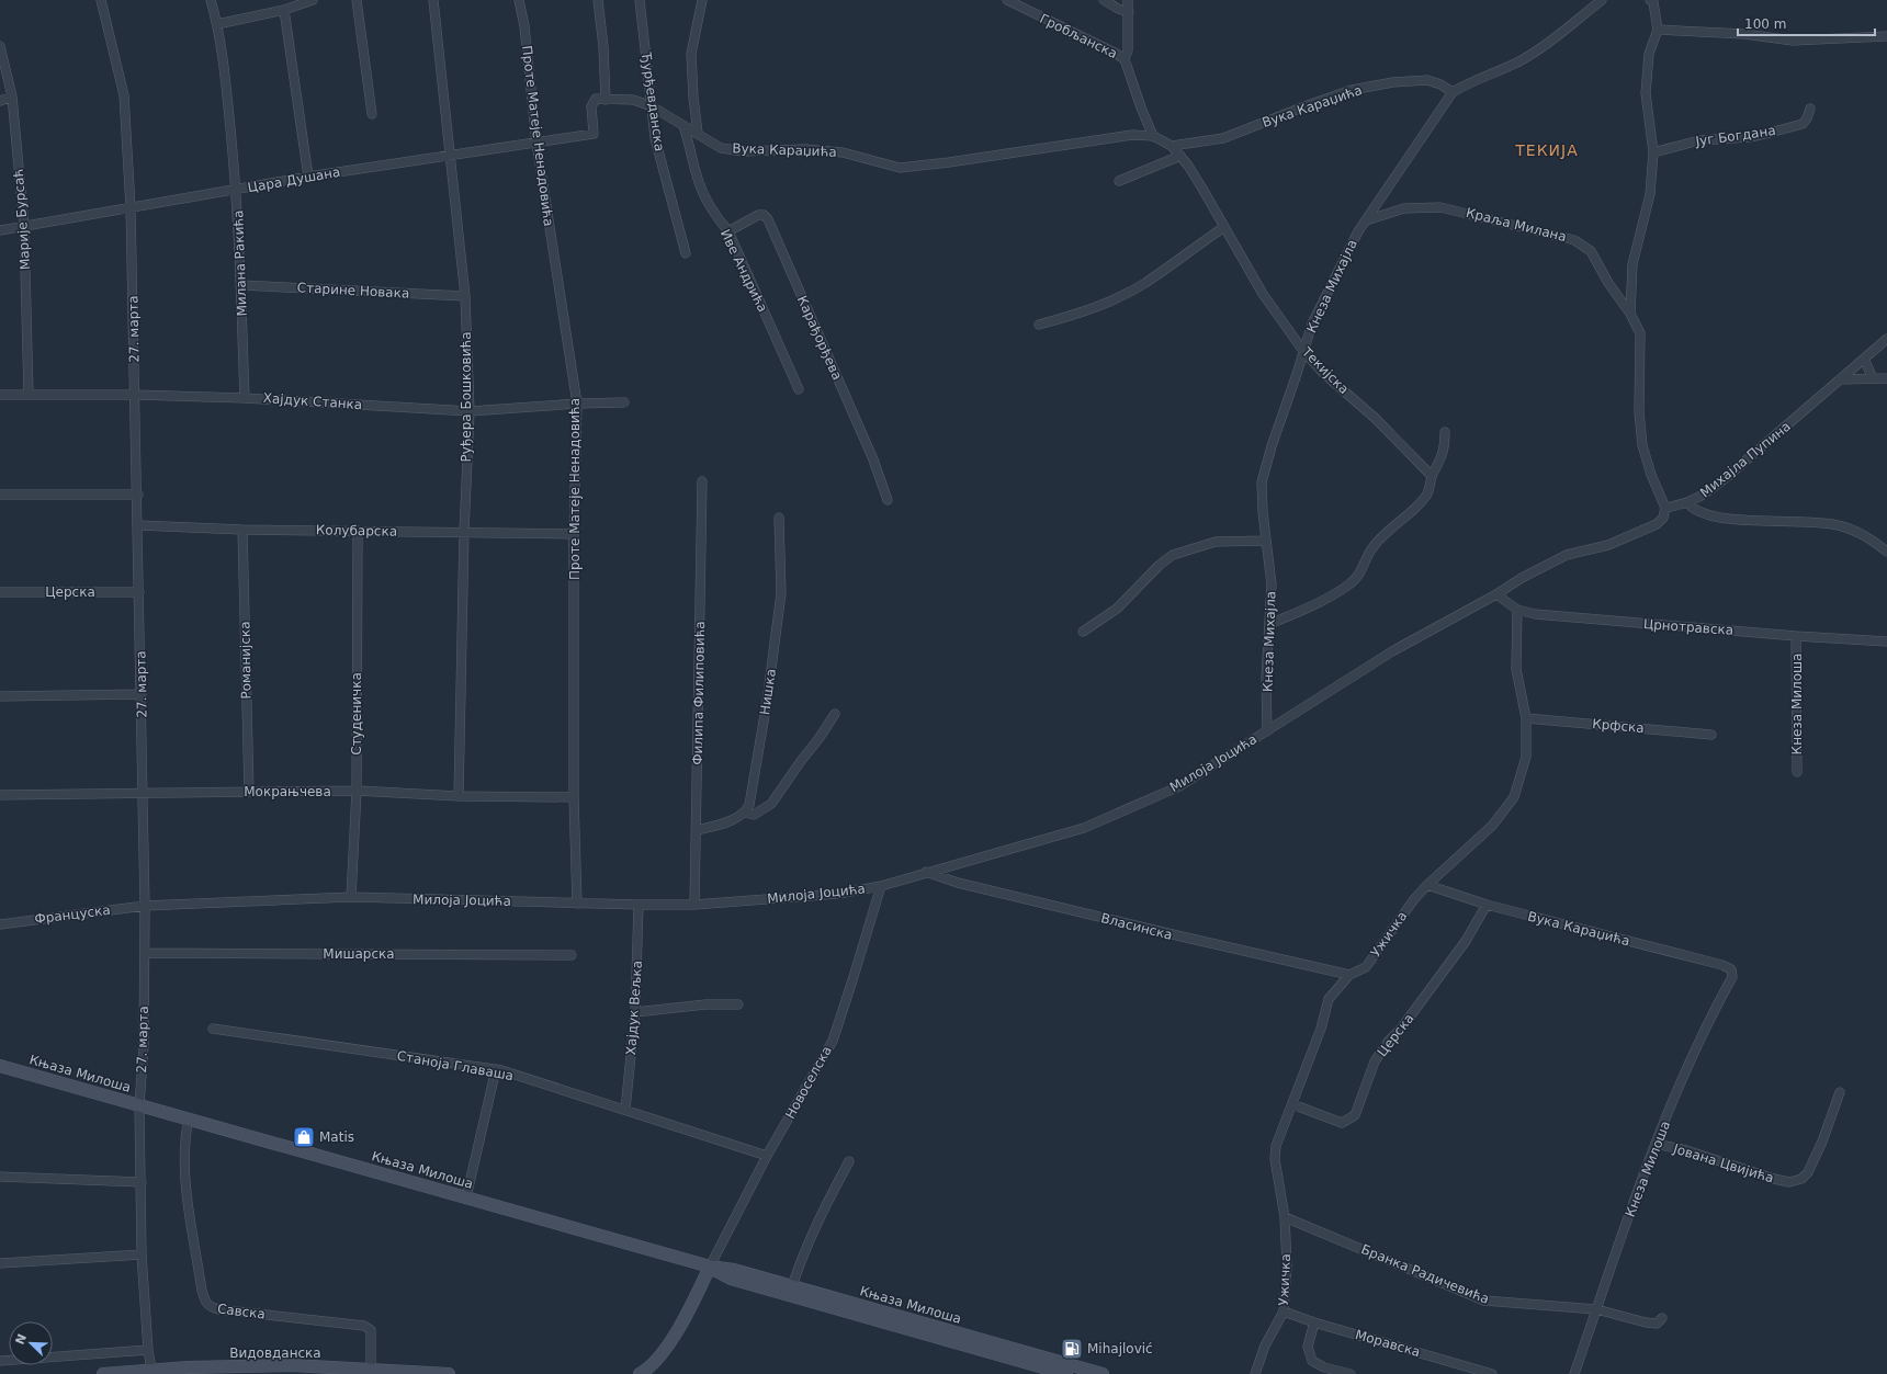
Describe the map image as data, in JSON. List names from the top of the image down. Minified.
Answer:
{"streets":{"main road":["Књаза Милоша","Видовданска"],"street":["Гробљанска","Ђурђевданска","Вука Караџића","Проте Матеје Ненадовића","Југ Богдана","Цара Душана","Марије Бурсаћ","Краља Милана","Милана Ракића","Иве Андрића","Кнеза Михајла","Старине Новака","27. марта","Карађорђева","Текијска","Руђера Бошковића","Хајдук Станка","Михајла Пупина","Колубарска","Церска","Црнотравска","Романијска","Нишка","Филипа Филиповића","Кнеза Милоша","Студеничка","Крфска","Милоја Јоцића","Мокрањчева","Француска","Власинска","Ужичка","Мишарска","Хајдук Вељка","Станоја Главаша","Новоселска","Јована Цвијића","Бранка Радичевића","Савска","Моравска"]},"crossings":[["Гробљанска","Вука Караџића"],["Ђурђевданска","Вука Караџића"],["Вука Караџића","Цара Душана"],["Вука Караџића","Иве Андрића"],["Вука Караџића","Кнеза Михајла"],["Вука Караџића","Текијска"],["Вука Караџића","Церска"],["Вука Караџића","Кнеза Милоша"],["Вука Караџића","Ужичка"],["Проте Матеје Ненадовића","Цара Душана"],["Проте Матеје Ненадовића","Хајдук Станка"],["Проте Матеје Ненадовића","Колубарска"],["Проте Матеје Ненадовића","Милоја Јоцића"],["Проте Матеје Ненадовића","Мокрањчева"],["Цара Душана","Марије Бурсаћ"],["Цара Душана","Милана Ракића"],["Цара Душана","27. марта"],["Цара Душана","Руђера Бошковића"],["Марије Бурсаћ","Хајдук Станка"],["Краља Милана","Кнеза Михајла"],["Краља Милана","Михајла Пупина"],["Милана Ракића","Старине Новака"],["Милана Ракића","Хајдук Станка"],["Иве Андрића","Карађорђева"],["Кнеза Михајла","Текијска"],["Кнеза Михајла","Милоја Јоцића"],["Старине Новака","Руђера Бошковића"],["27. марта","Хајдук Станка"],["27. марта","Колубарска"],["27. марта","Церска"],["27. марта","Милоја Јоцића"],["27. марта","Мокрањчева"],["27. марта","Француска"],["27. марта","Мишарска"],["27. марта","Књаза Милоша"],["27. марта","Видовданска"],["Руђера Бошковића","Хајдук Станка"],["Руђера Бошковића","Колубарска"],["Руђера Бошковића","Мокрањчева"],["Колубарска","Романијска"],["Колубарска","Студеничка"],["Церска","Ужичка"],["Црнотравска","Кнеза Милоша"],["Црнотравска","Милоја Јоцића"],["Црнотравска","Ужичка"],["Романијска","Мокрањчева"],["Филипа Филиповића","Милоја Јоцића"],["Кнеза Милоша","Јована Цвијића"],["Кнеза Милоша","Бранка Радичевића"],["Студеничка","Милоја Јоцића"],["Студеничка","Мокрањчева"],["Крфска","Ужичка"],["Милоја Јоцића","Француска"],["Милоја Јоцића","Власинска"],["Милоја Јоцића","Хајдук Вељка"],["Милоја Јоцића","Новоселска"],["Власинска","Ужичка"],["Ужичка","Бранка Радичевића"],["Ужичка","Моравска"],["Хајдук Вељка","Станоја Главаша"],["Станоја Главаша","Новоселска"],["Књаза Милоша","Новоселска"],["Књаза Милоша","Савска"],["Савска","Видовданска"]],"districts":["ТЕКИЈА"],"places":{"shop":["Matis"],"fuel station":["Mihajlović"]},"scale_bar":"100 m","north":"top left"}
